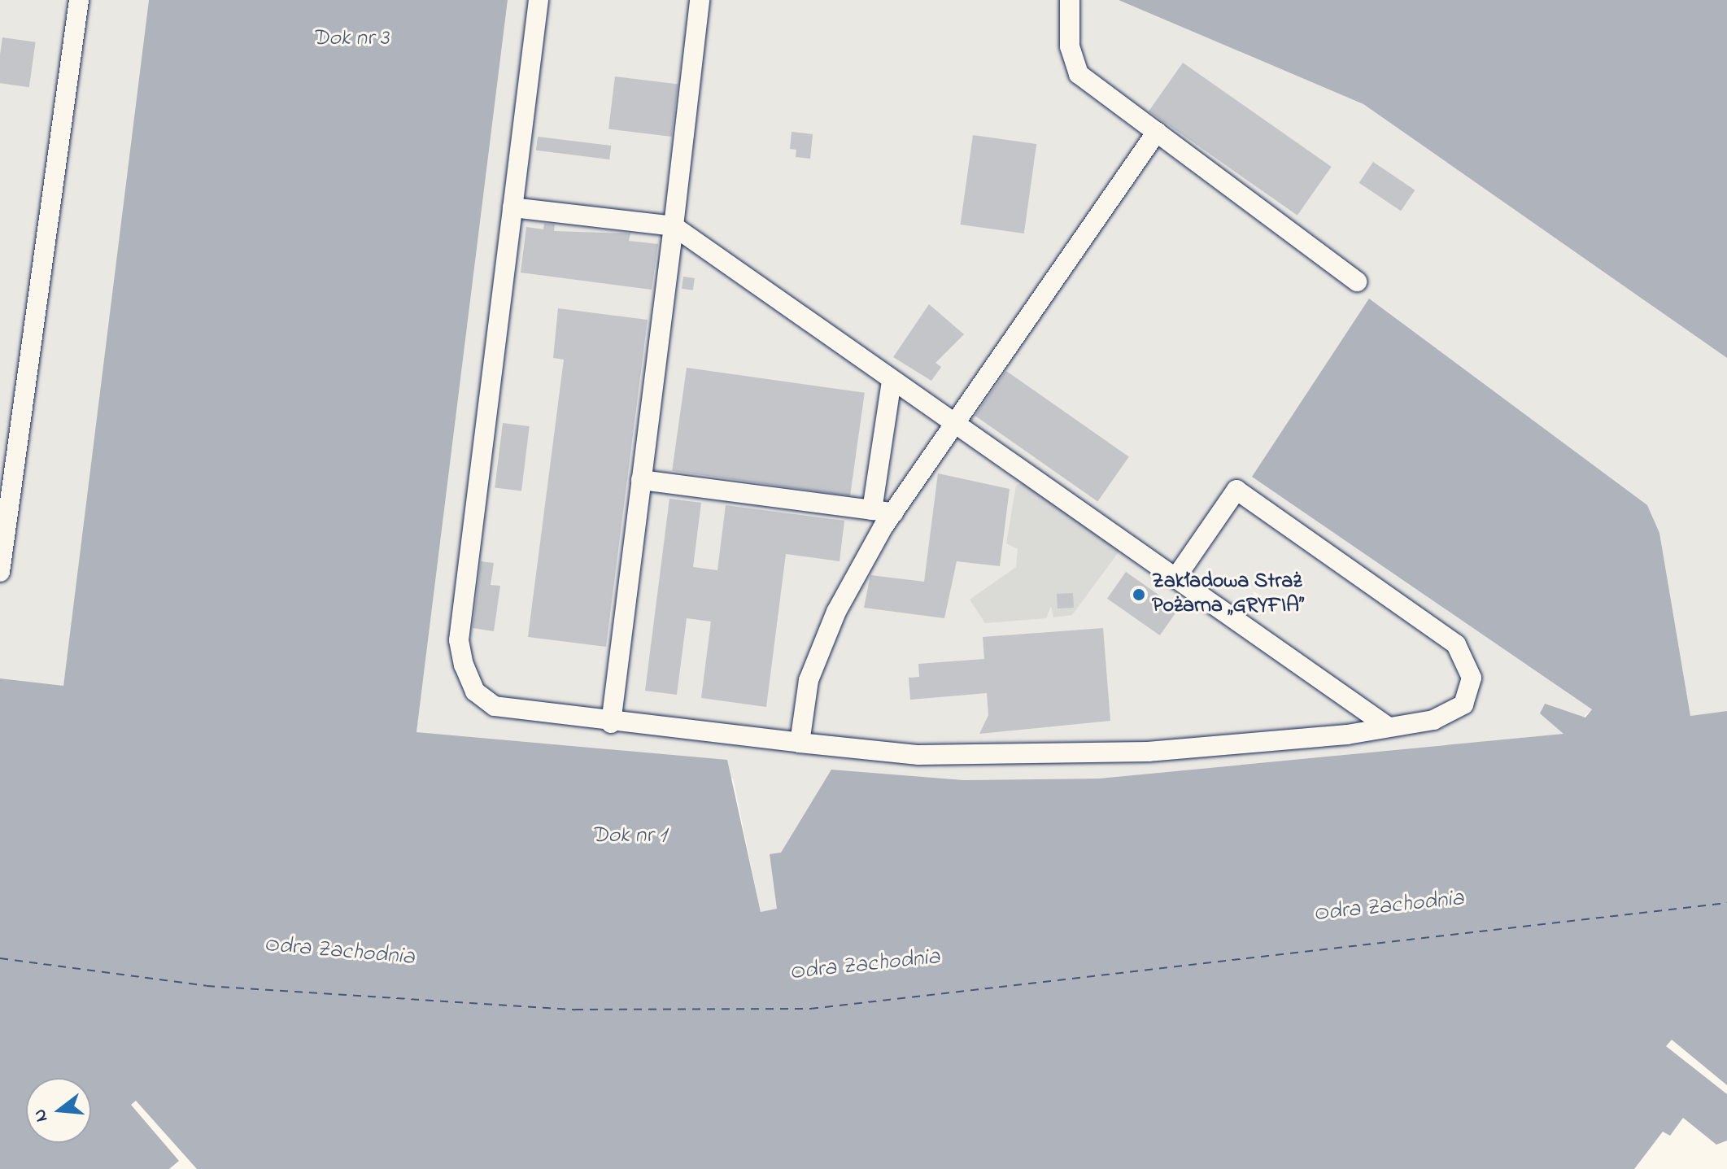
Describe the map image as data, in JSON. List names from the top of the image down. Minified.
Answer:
{"water":["Dok nr 3","Dok nr 1","Odra Zachodnia"],"places":["Zakładowa Straż Pożarna „GRYFIA”"],"north":"left"}
